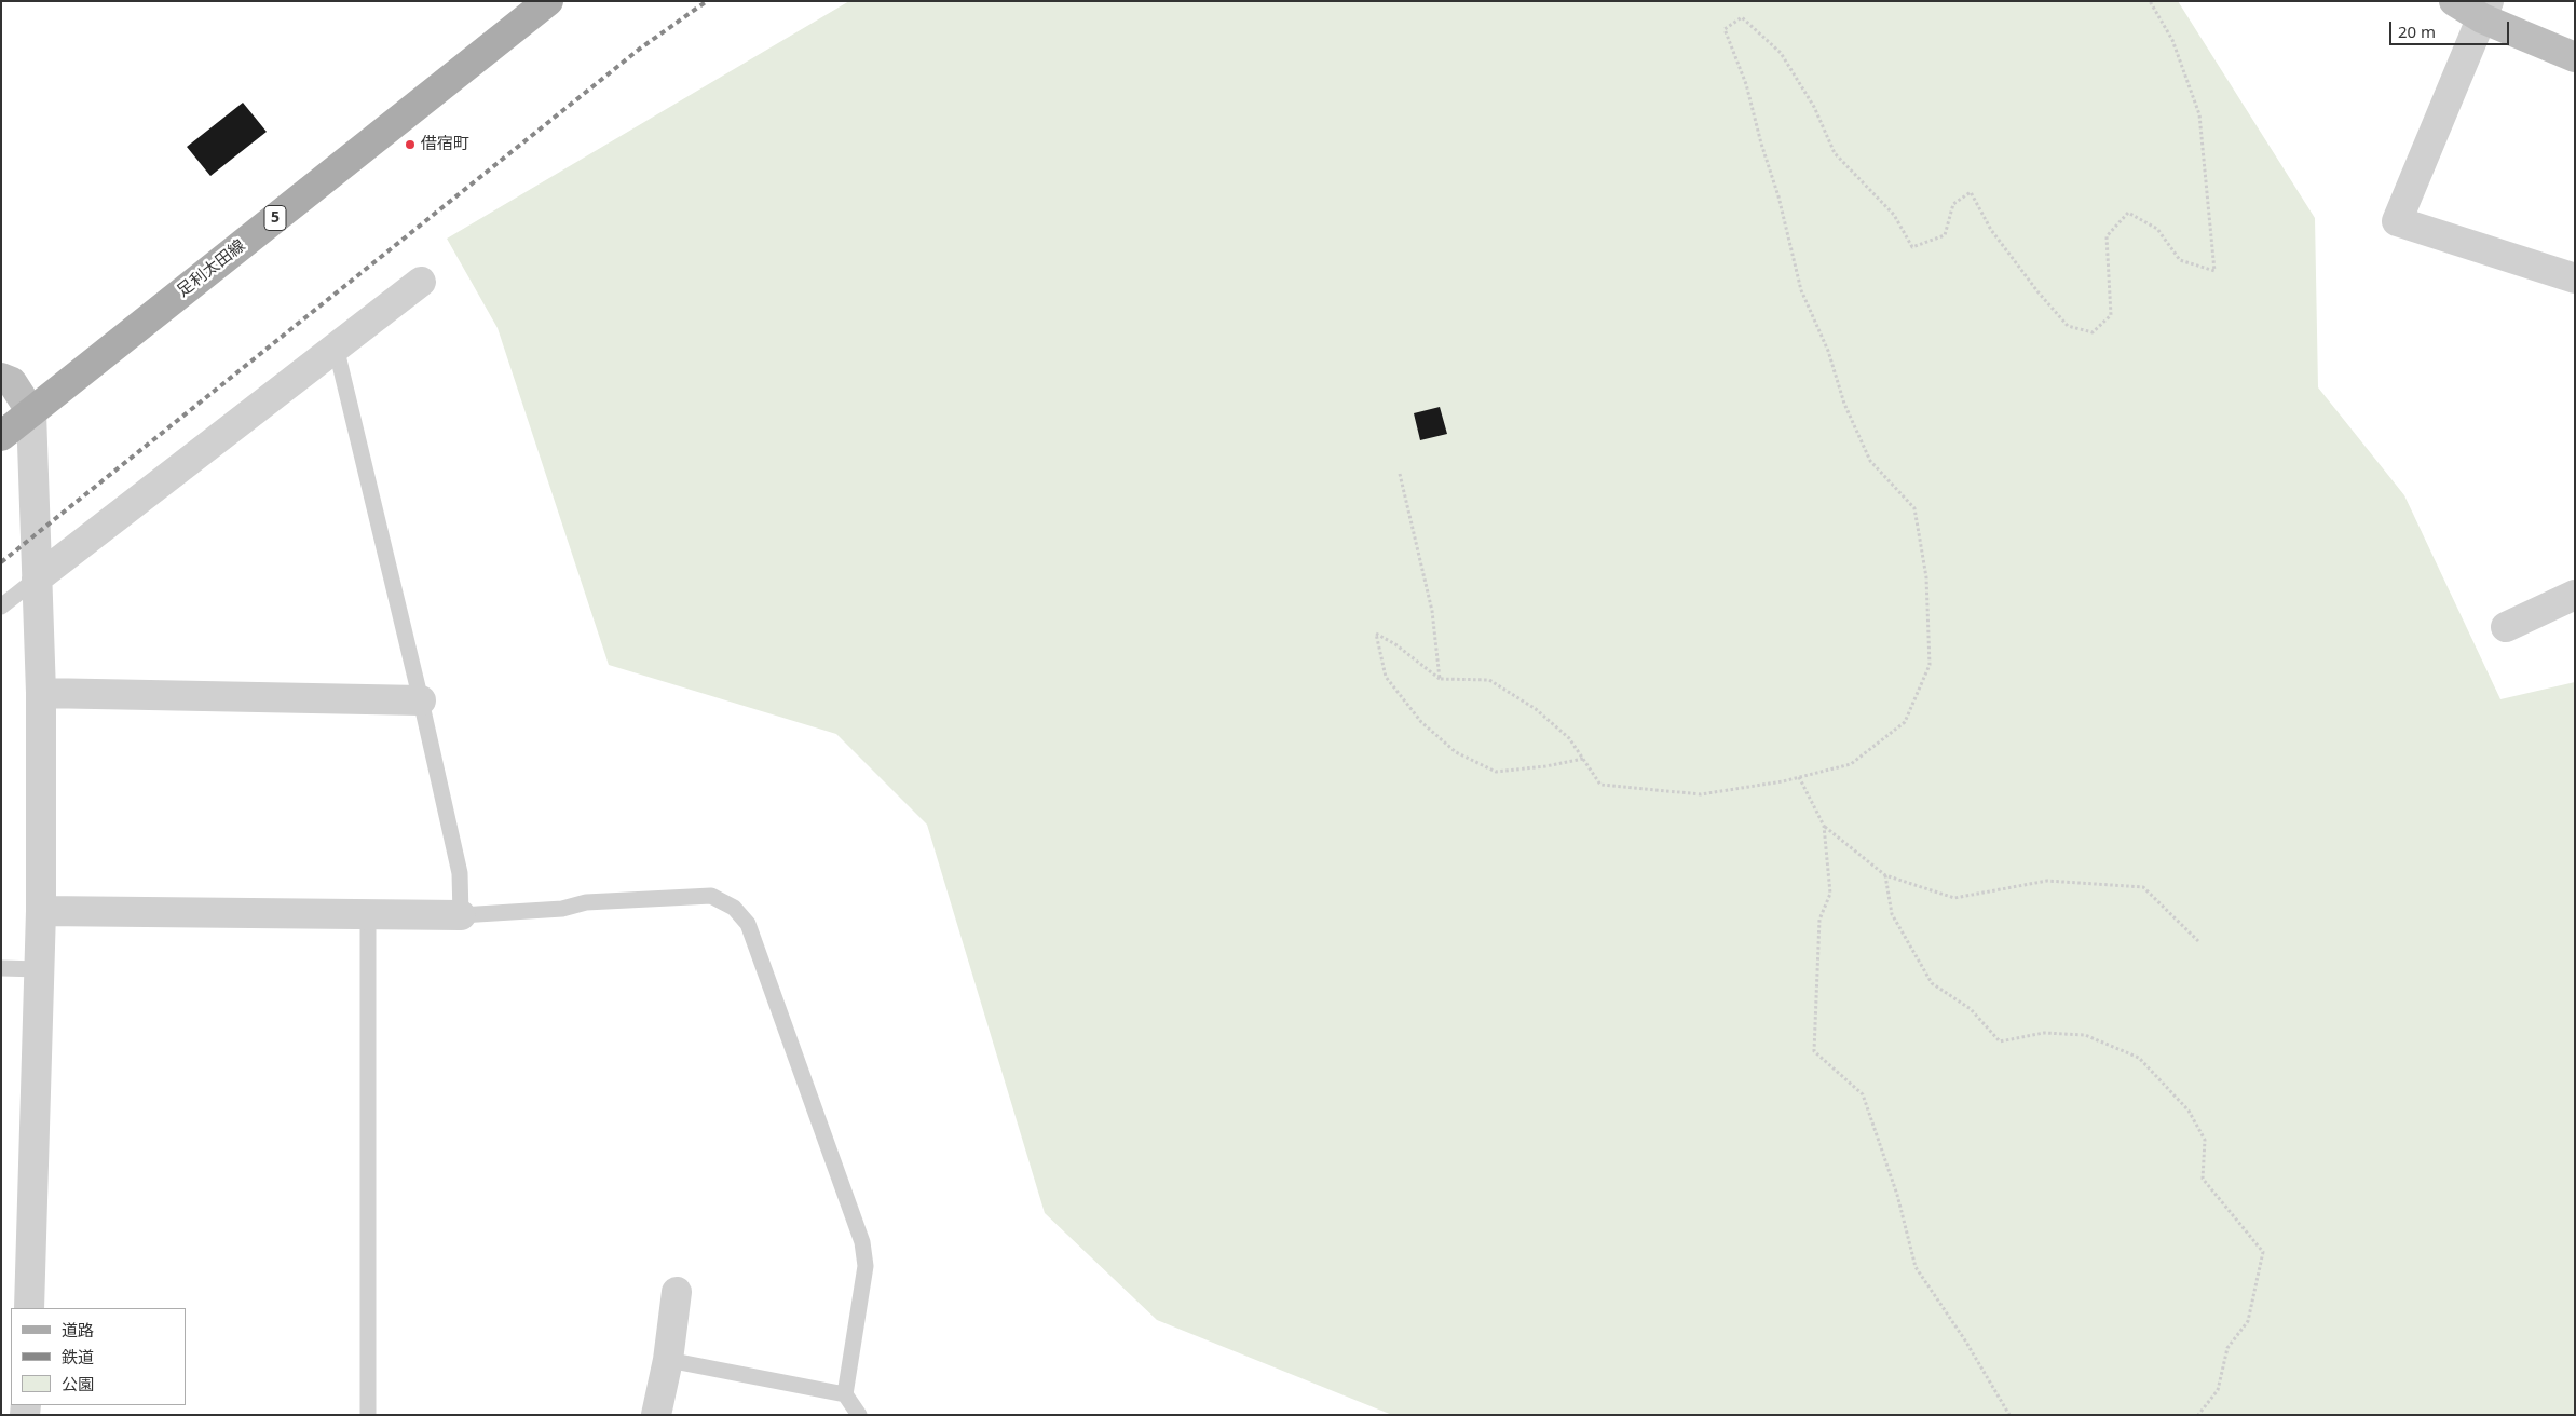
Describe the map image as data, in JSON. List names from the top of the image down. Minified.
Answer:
{"streets":{"main road":["5","足利太田線"]},"places":["借宿町"],"legend":["道路","鉄道","公園"],"scale_bar":"20 m"}
